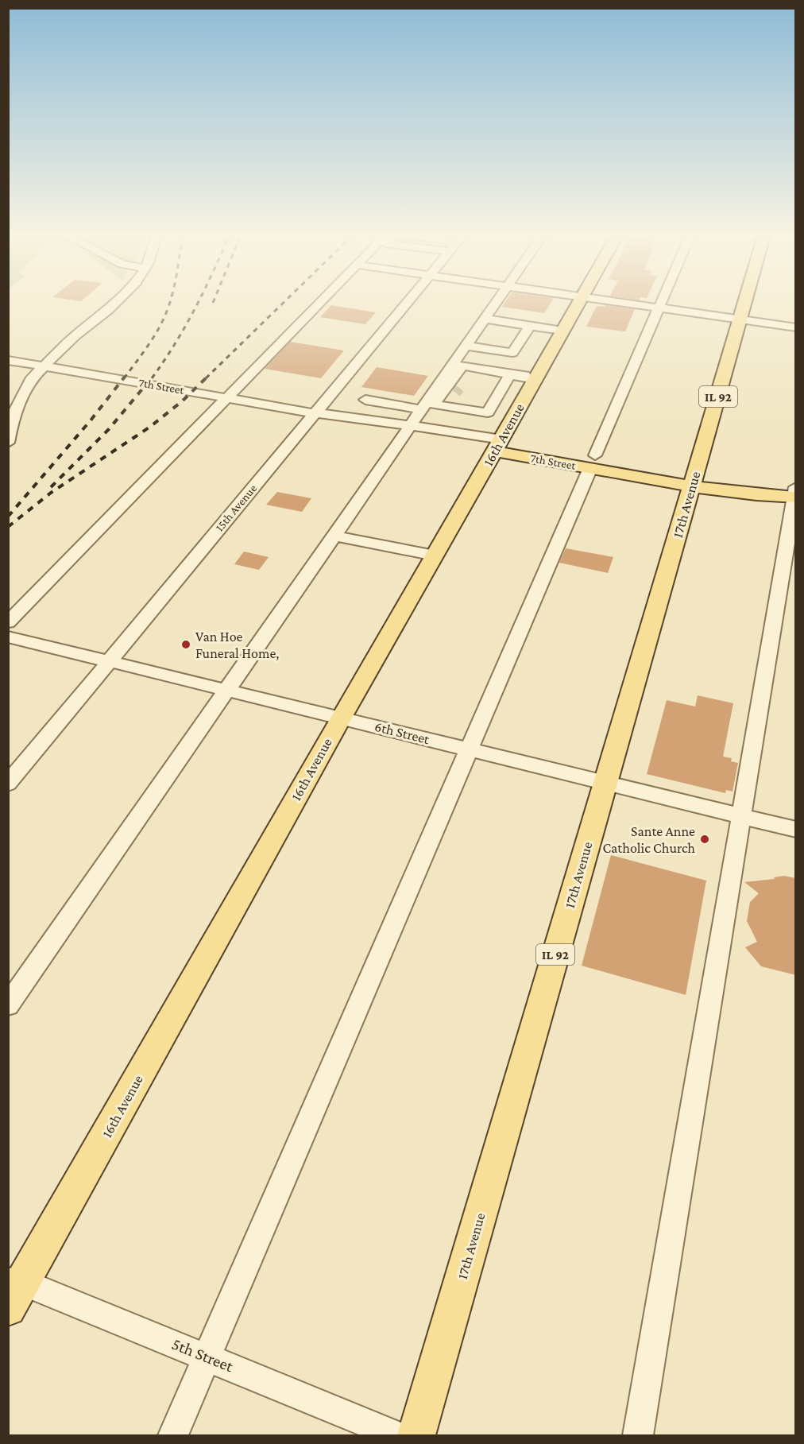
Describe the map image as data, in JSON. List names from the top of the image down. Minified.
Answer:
{"streets":{"main road":["7th Street","IL 92","16th Avenue","17th Avenue"],"street":["15th Avenue","6th Street","5th Street"]},"crossings":[["7th Street","16th Avenue"],["7th Street","17th Avenue"],["7th Street","15th Avenue"],["16th Avenue","6th Street"],["16th Avenue","5th Street"],["17th Avenue","6th Street"],["15th Avenue","6th Street"]],"places":["Van Hoe Funeral Home,","Sante Anne Catholic Church"]}
